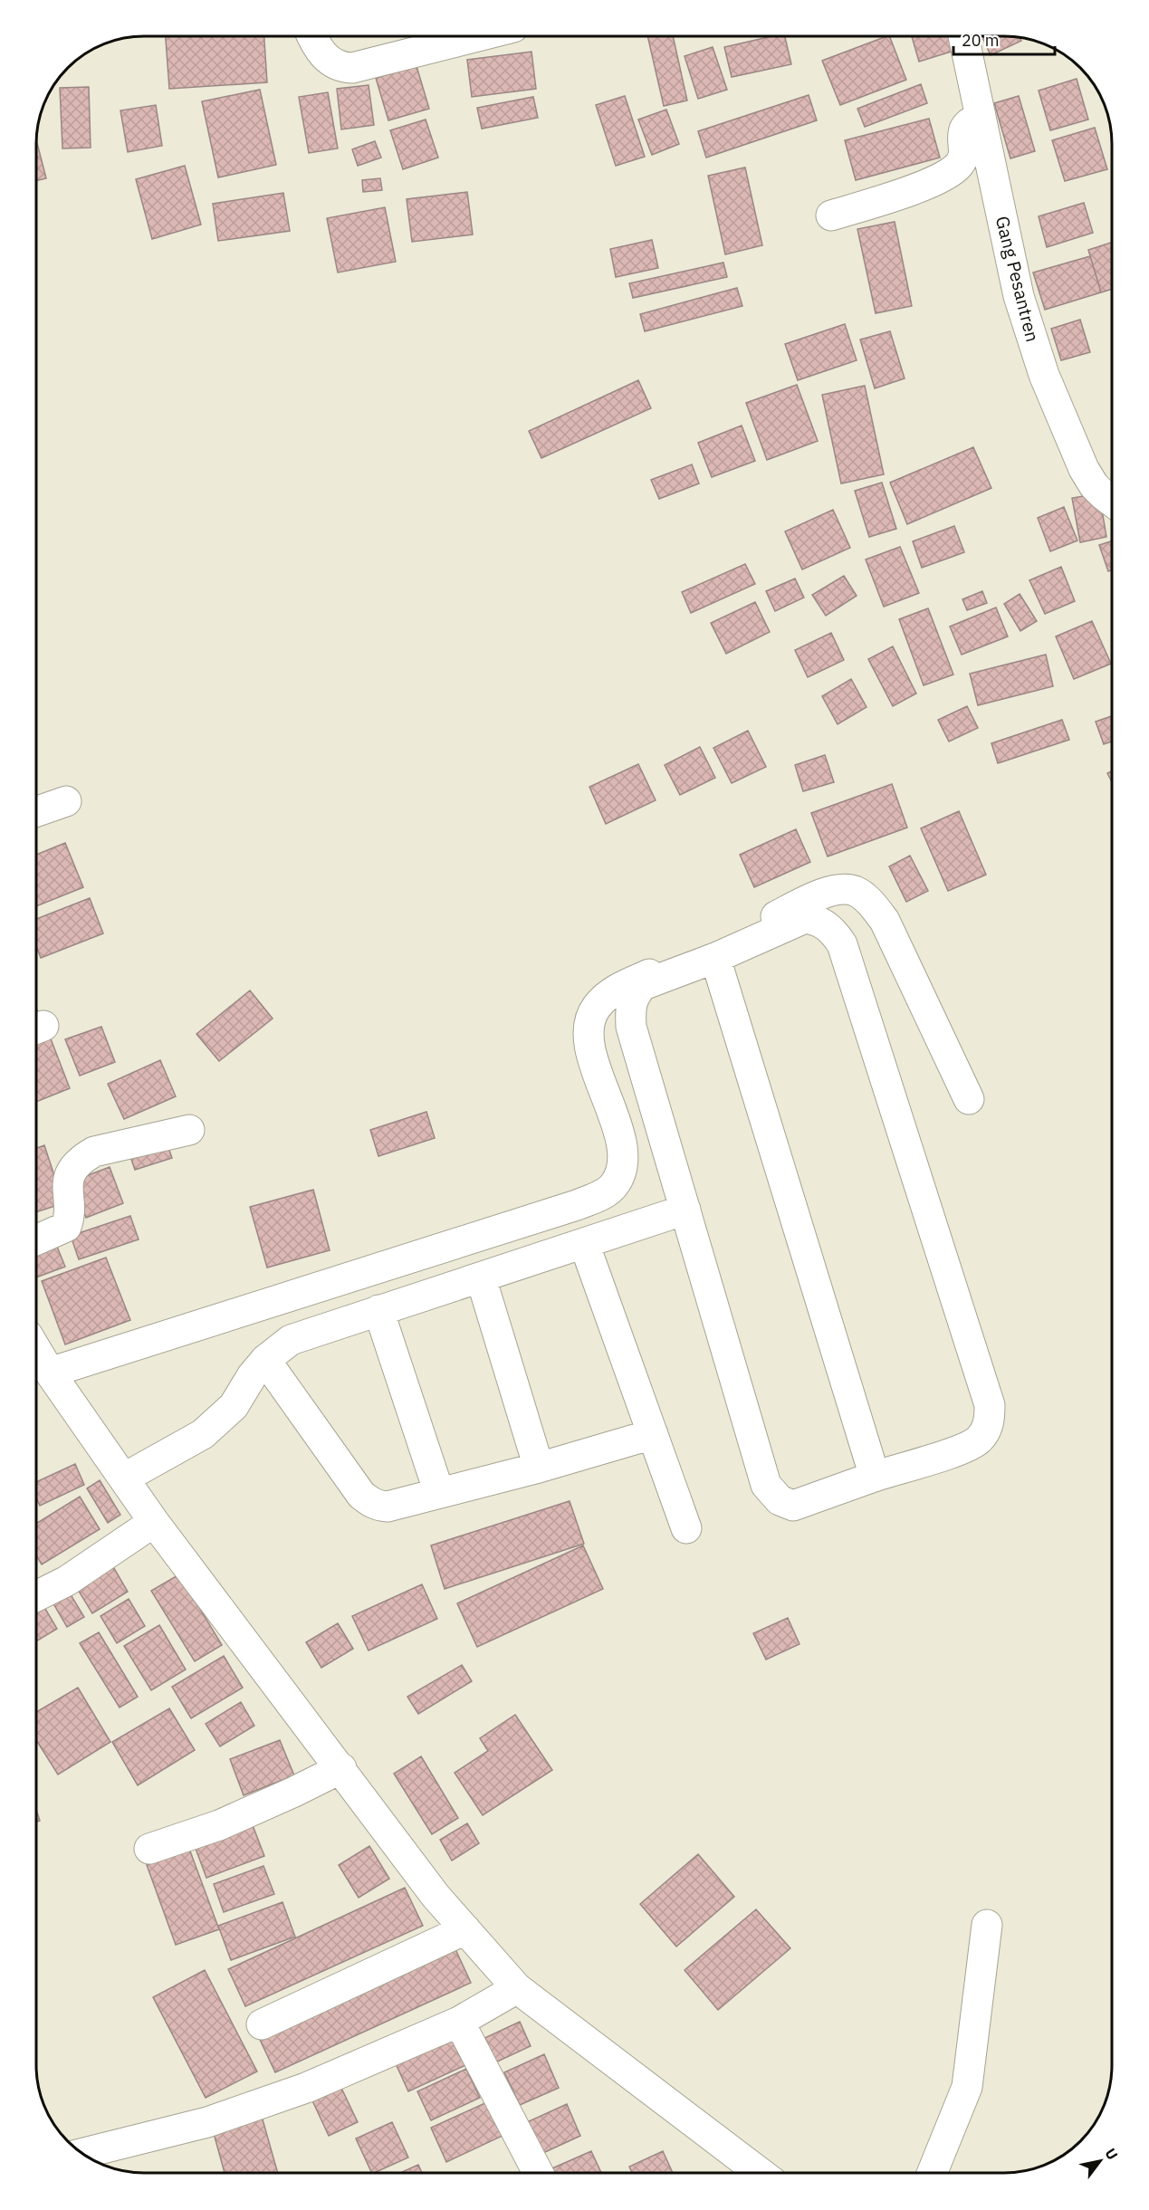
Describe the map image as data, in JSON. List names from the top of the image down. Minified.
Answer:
{"streets":{"street":["Gang Pesantren"]},"scale_bar":"20 m","north":"top right"}
